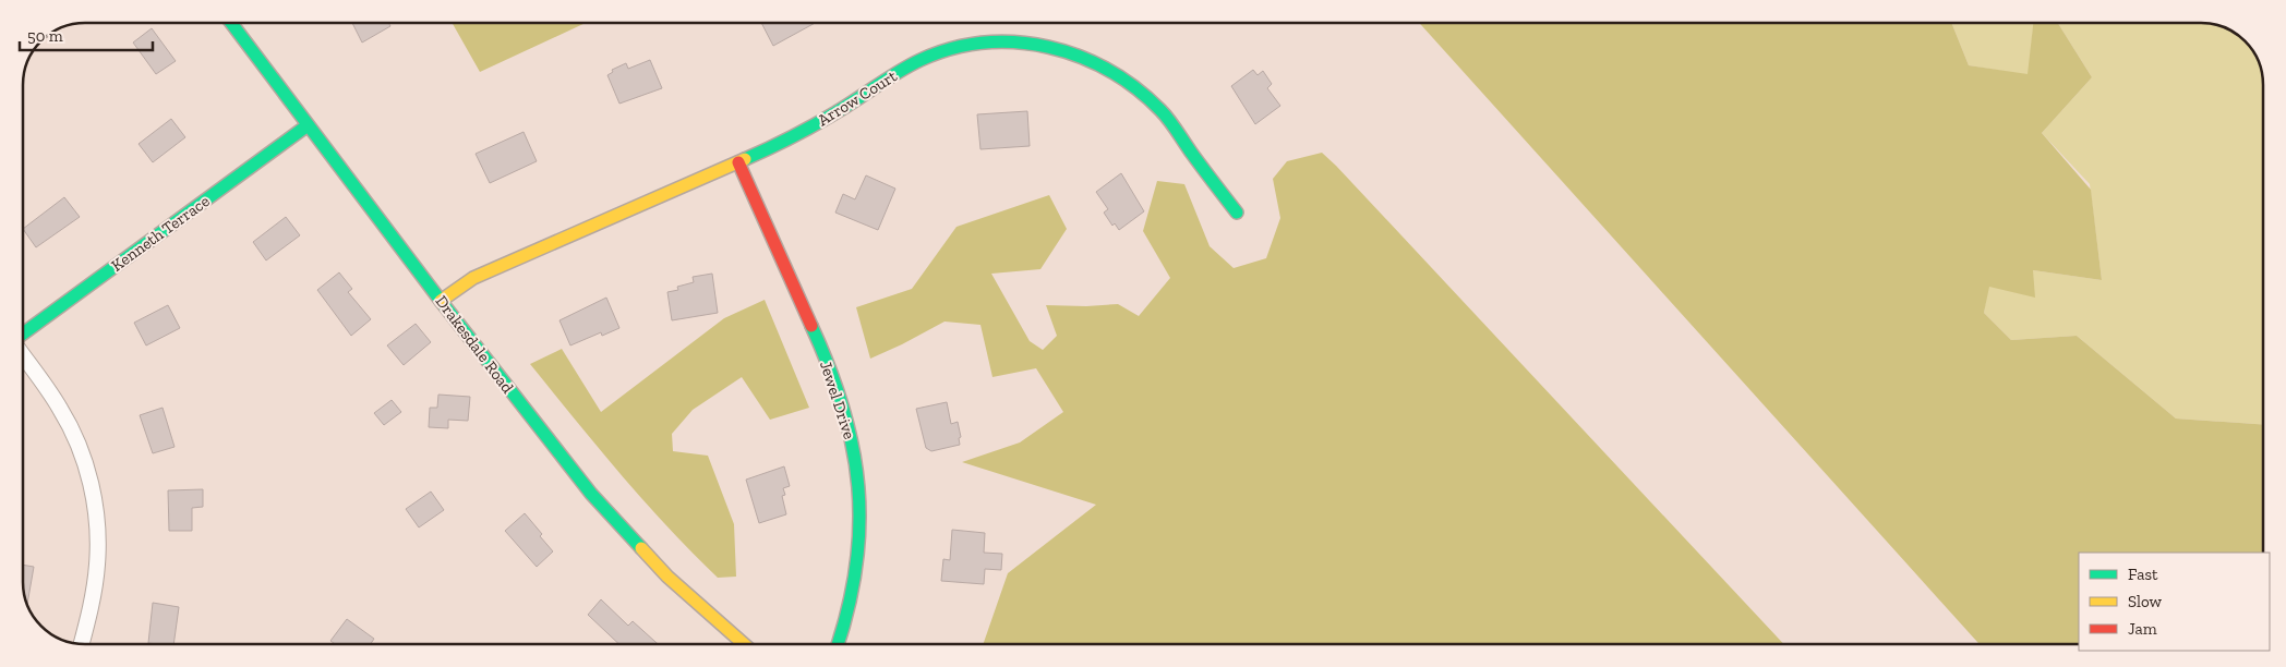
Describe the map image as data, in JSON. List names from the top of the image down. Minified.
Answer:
{"streets":{"street":["Arrow Court","Kenneth Terrace","Drakesdale Road","Jewel Drive"]},"crossings":[["Arrow Court","Drakesdale Road"],["Arrow Court","Jewel Drive"],["Kenneth Terrace","Drakesdale Road"]],"legend":["Fast","Slow","Jam"],"scale_bar":"50 m"}
